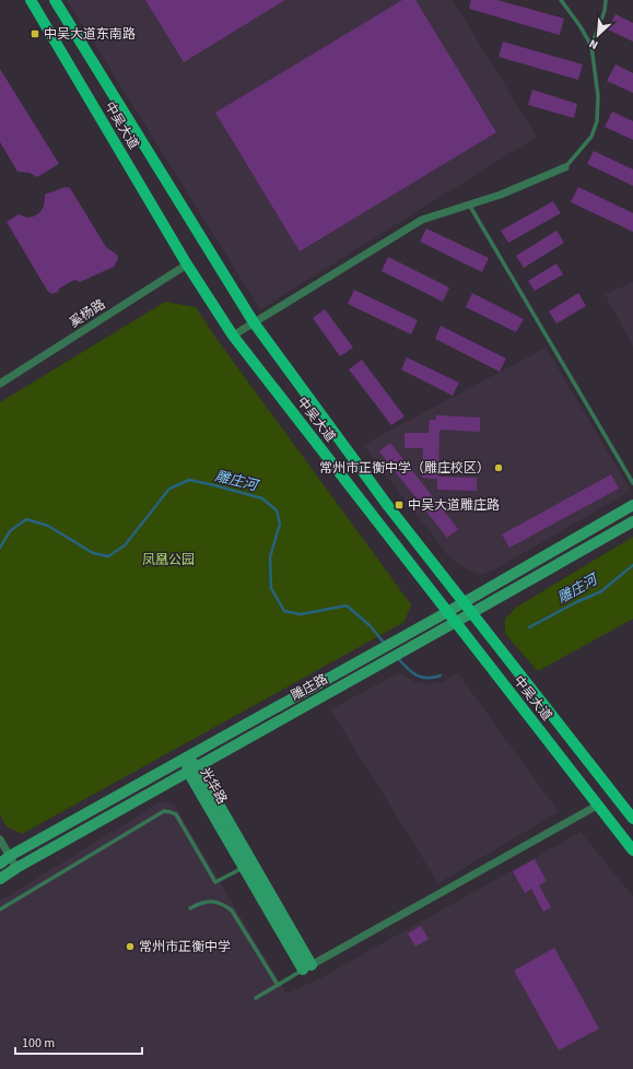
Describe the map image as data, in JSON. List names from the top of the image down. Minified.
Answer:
{"streets":{"main road":["中吴大道","雕庄路","光华路"],"street":["奚杨路"]},"crossings":[["中吴大道","奚杨路"],["中吴大道","雕庄路"],["雕庄路","光华路"]],"water":["雕庄河"],"parks":["凤凰公园"],"places":{"transit":["中吴大道东南路","中吴大道雕庄路"],"other":["常州市正衡中学（雕庄校区）","常州市正衡中学"]},"scale_bar":"100 m","north":"bottom left"}
